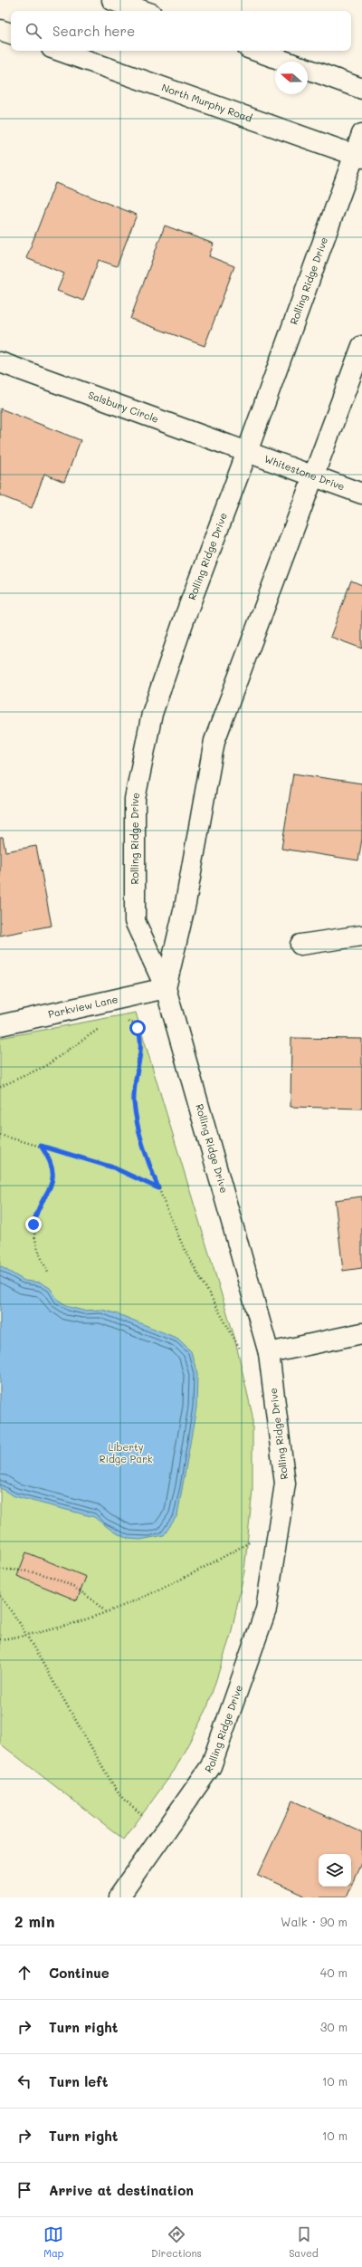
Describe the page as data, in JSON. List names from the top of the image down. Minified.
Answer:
{"streets":{"street":["North Murphy Road","Rolling Ridge Drive","Salsbury Circle","Whitestone Drive","Parkview Lane"]},"crossings":[["North Murphy Road","Rolling Ridge Drive"],["Rolling Ridge Drive","Salsbury Circle"],["Rolling Ridge Drive","Whitestone Drive"],["Rolling Ridge Drive","Parkview Lane"],["Salsbury Circle","Whitestone Drive"]],"parks":["Liberty Ridge Park"],"north":"left","page":{"search":"Search here","heading":["2 min","Walk · 90 m"],"list":[["Continue","40 m"],["Turn right","30 m"],["Turn left","10 m"],["Turn right","10 m"],"Arrive at destination"],"nav":["Map","Directions","Saved"]}}
